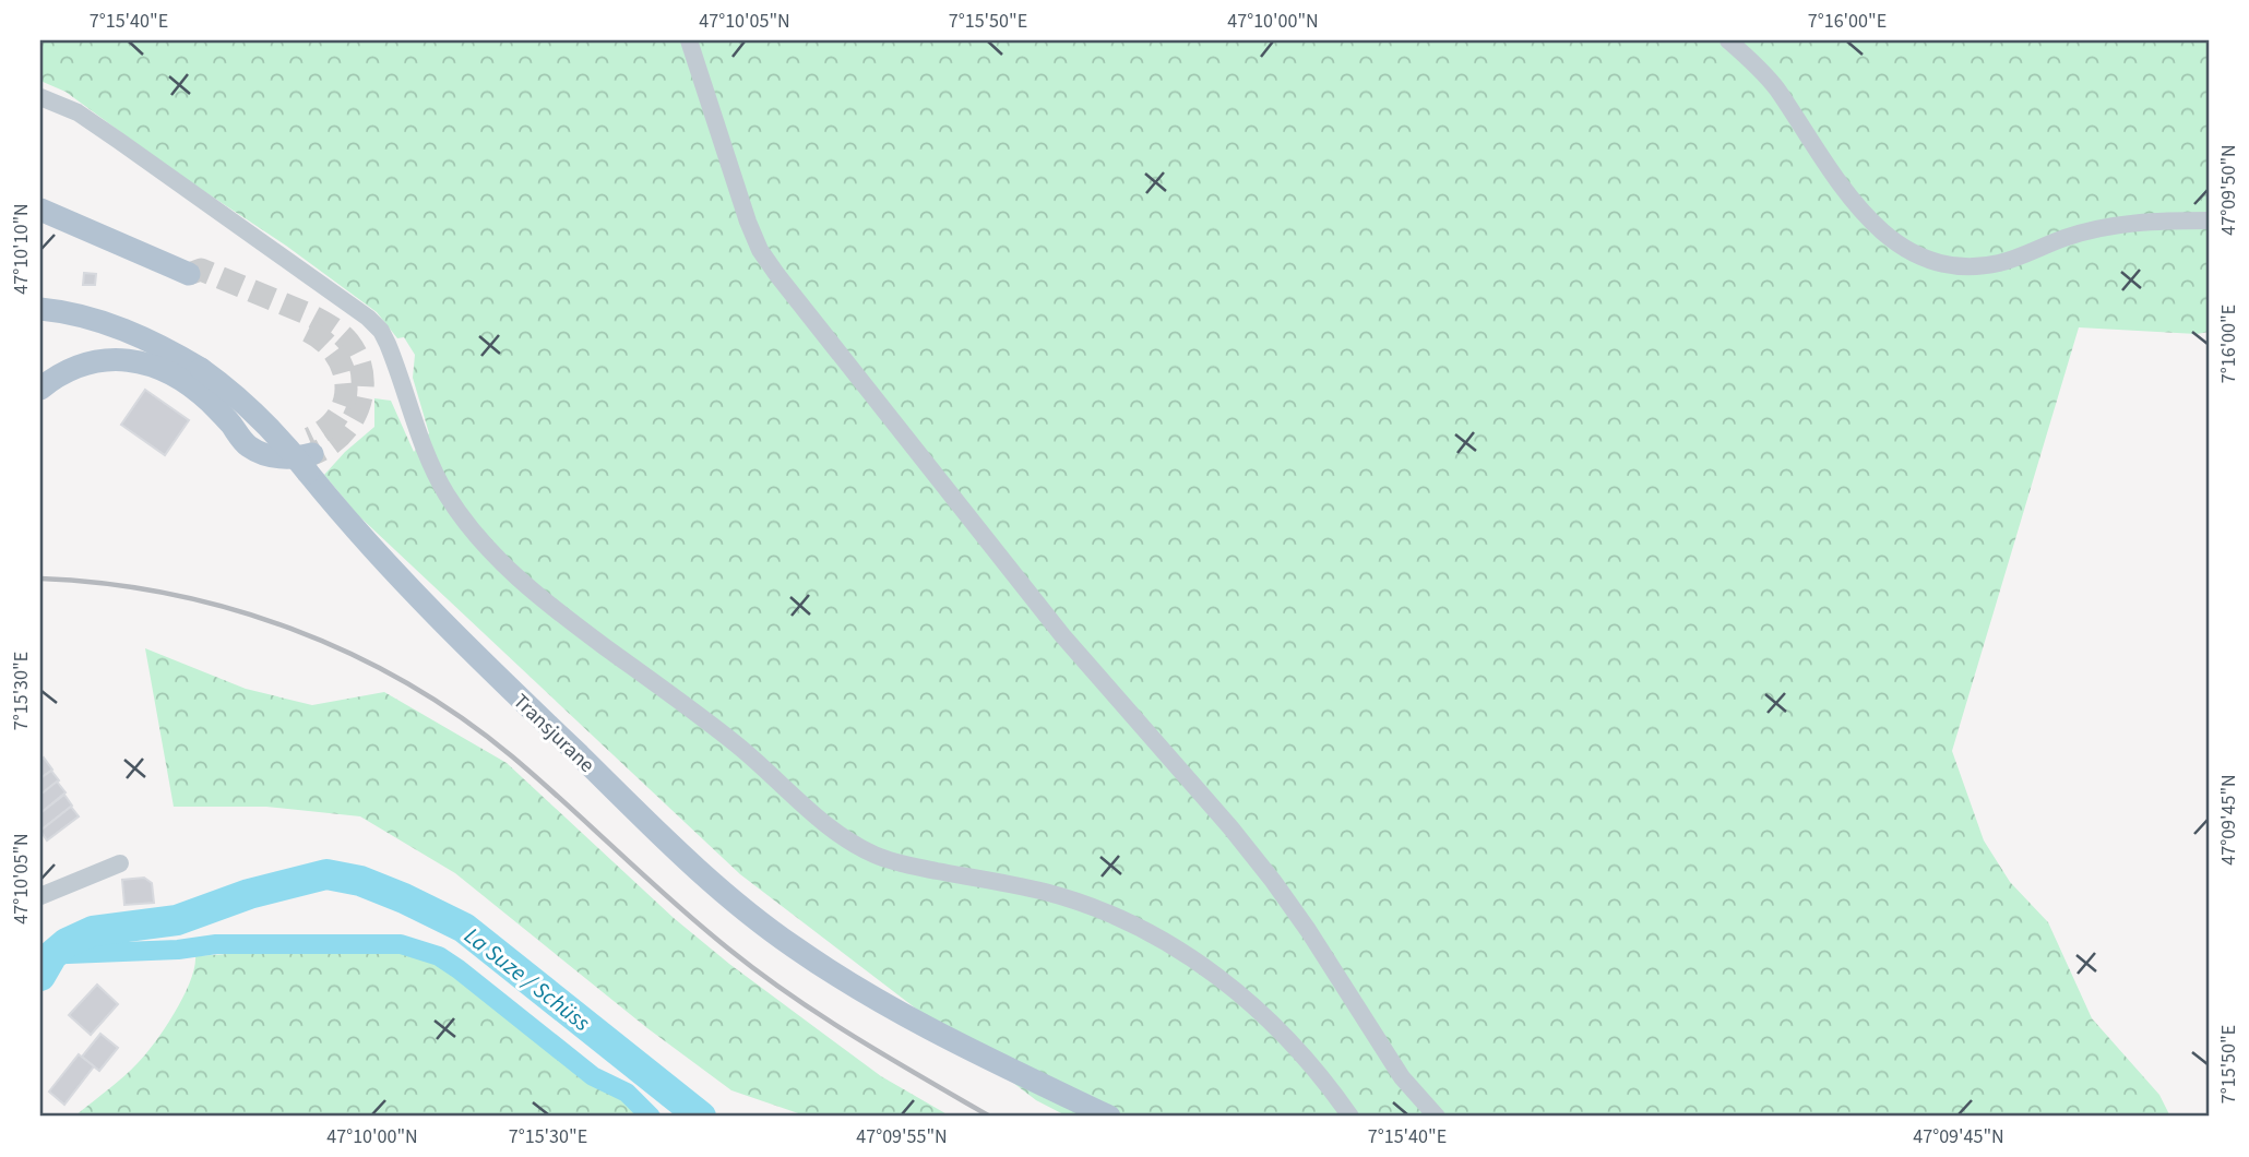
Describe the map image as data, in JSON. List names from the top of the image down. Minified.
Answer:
{"streets":{"main road":["Transjurane"]},"water":["La Suze / Schüss"],"coordinates":["7°15'40\"E","47°10'05\"N","7°15'50\"E","47°10'00\"N","7°16'00\"E","47°09'50\"N","47°10'10\"N","7°15'30\"E","47°09'45\"N","47°09'55\"N"]}
